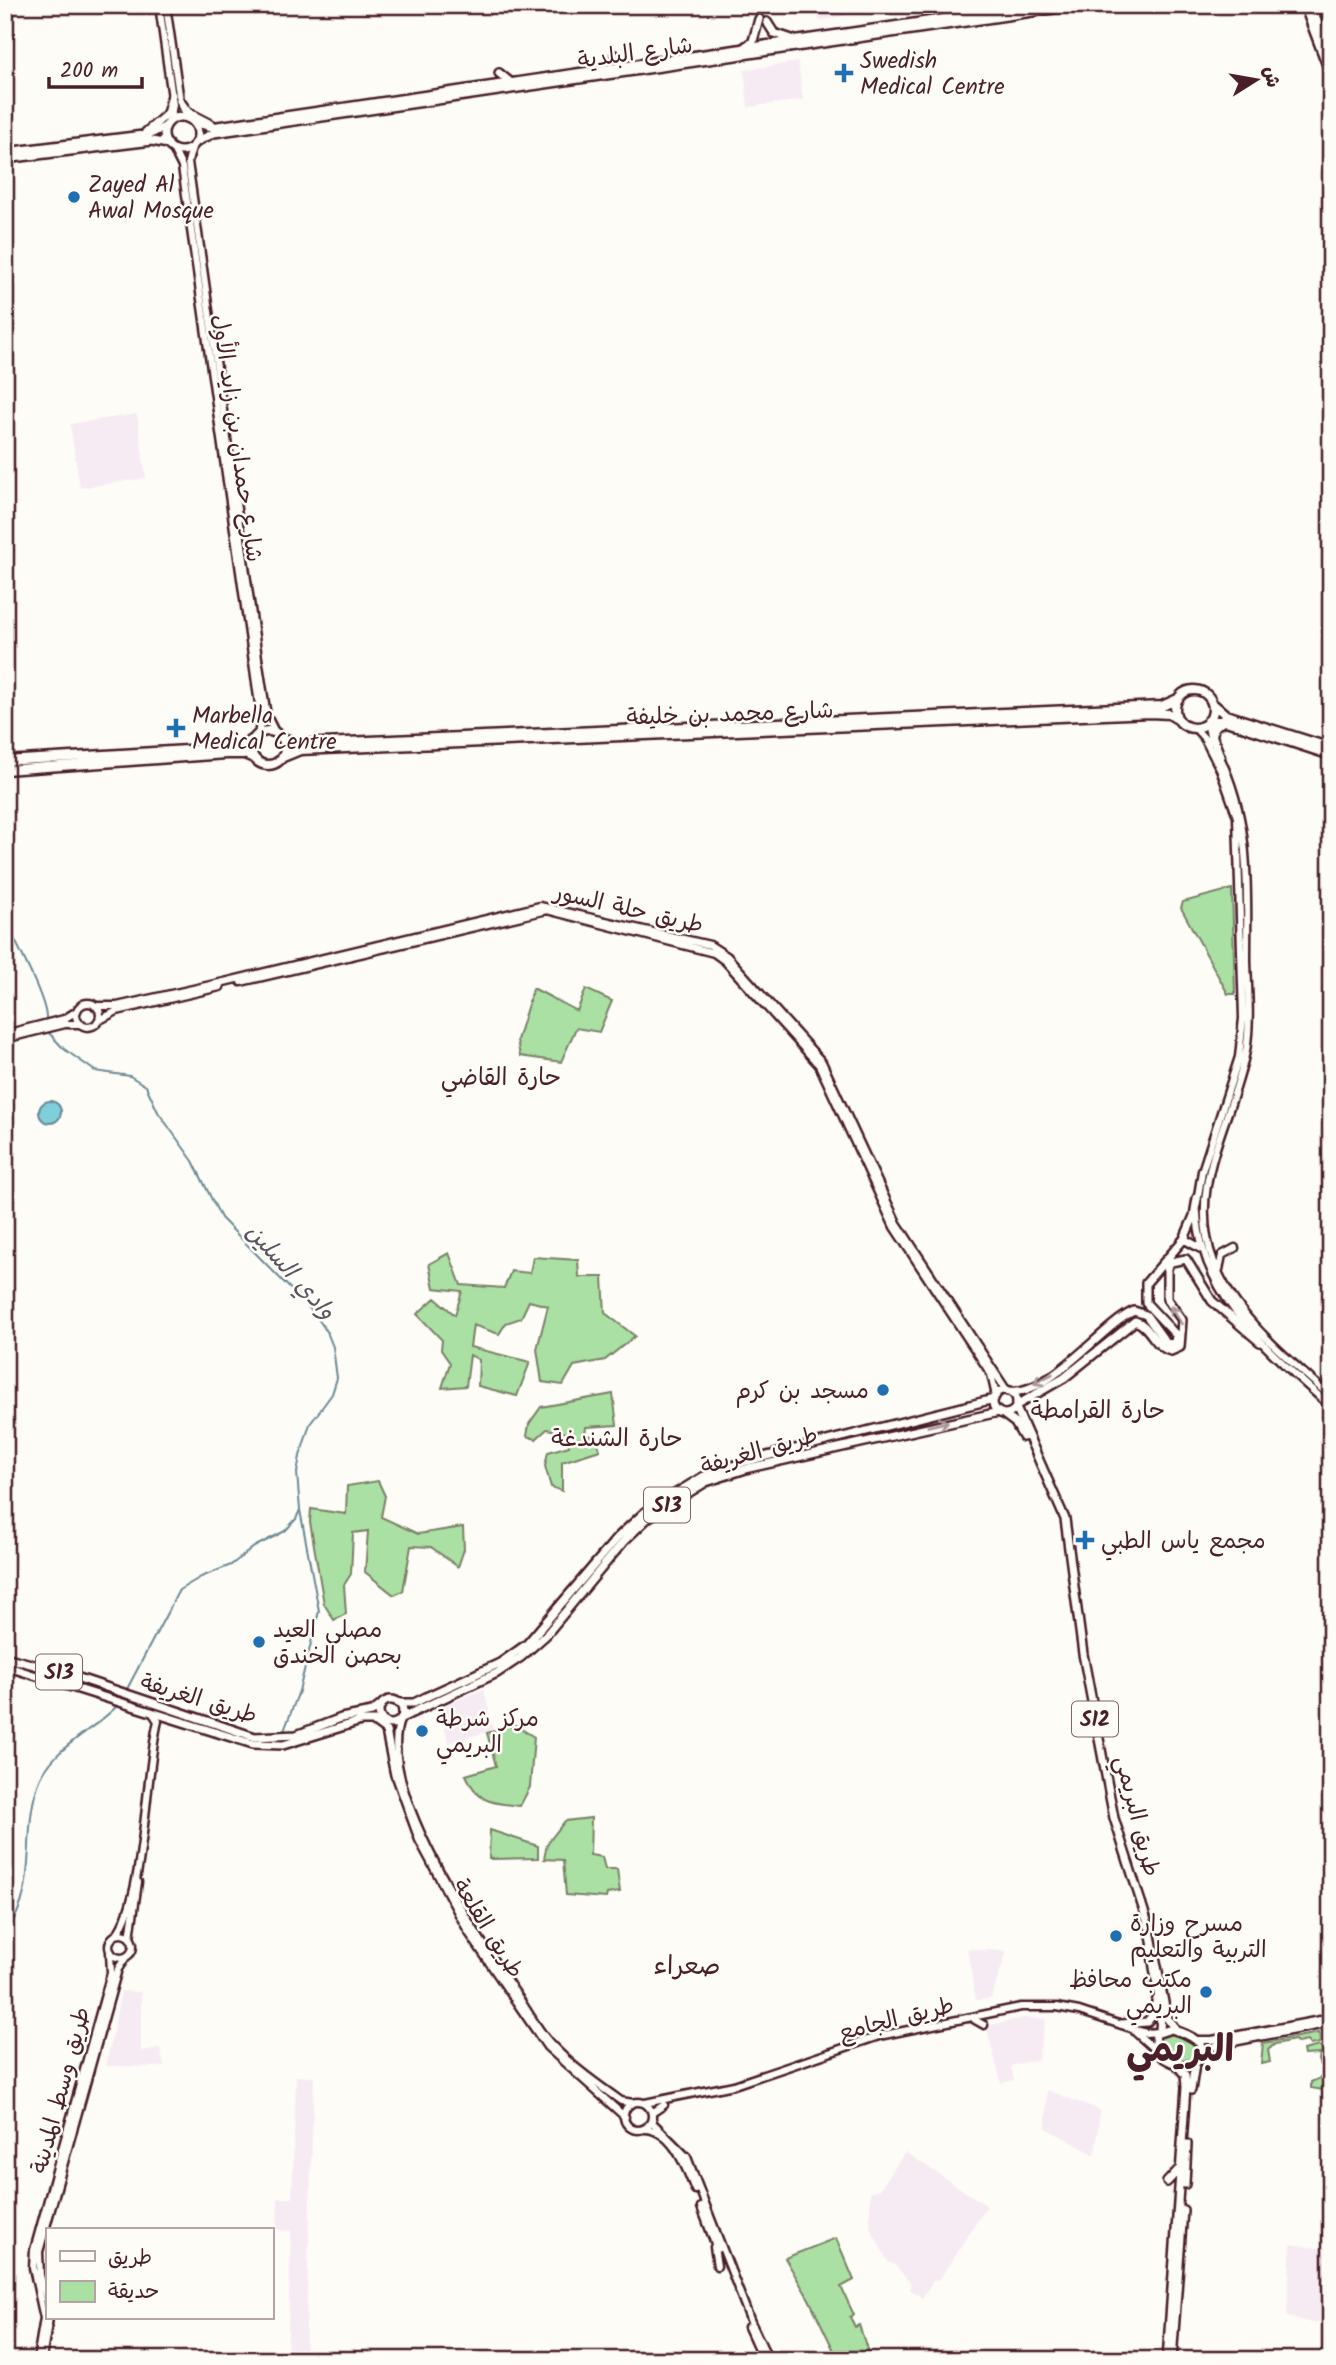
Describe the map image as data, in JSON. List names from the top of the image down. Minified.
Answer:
{"streets":{"highway":["شارع محمد بن خليفة"],"main road":["شارع البلدية","شارع حمدان بن زايد الأول","طريق حلة السور","طريق الغريفة","S13","S12","طريق البريمي","طريق القلعة","طريق الجامع","طريق وسط المدينة"]},"crossings":[["شارع البلدية","شارع حمدان بن زايد الأول"],["شارع حمدان بن زايد الأول","شارع محمد بن خليفة"],["طريق حلة السور","طريق الغريفة"],["طريق حلة السور","S12"],["طريق الغريفة","S13"],["طريق الغريفة","S12"],["طريق الغريفة","طريق البريمي"],["طريق الغريفة","طريق القلعة"],["S13","طريق القلعة"],["S12","طريق البريمي"],["S12","طريق الجامع"],["طريق البريمي","طريق الجامع"],["طريق القلعة","طريق الجامع"]],"districts":["حارة القاضي","حارة القرامطة","حارة الشندغة","صعراء","البريمي"],"water":["وادي السلين"],"places":{"health":["Swedish Medical Centre","Marbella Medical Centre","مجمع ياس الطبي"],"other":["Zayed Al Awal Mosque","مسجد بن كرم","مصلى العيد بحصن الخندق","مركز شرطة البريمي","مسرح وزارة التربية والتعليم","مكتب محافظ البريمي"]},"legend":["طريق","حديقة"],"scale_bar":"200 m","north":"right"}
